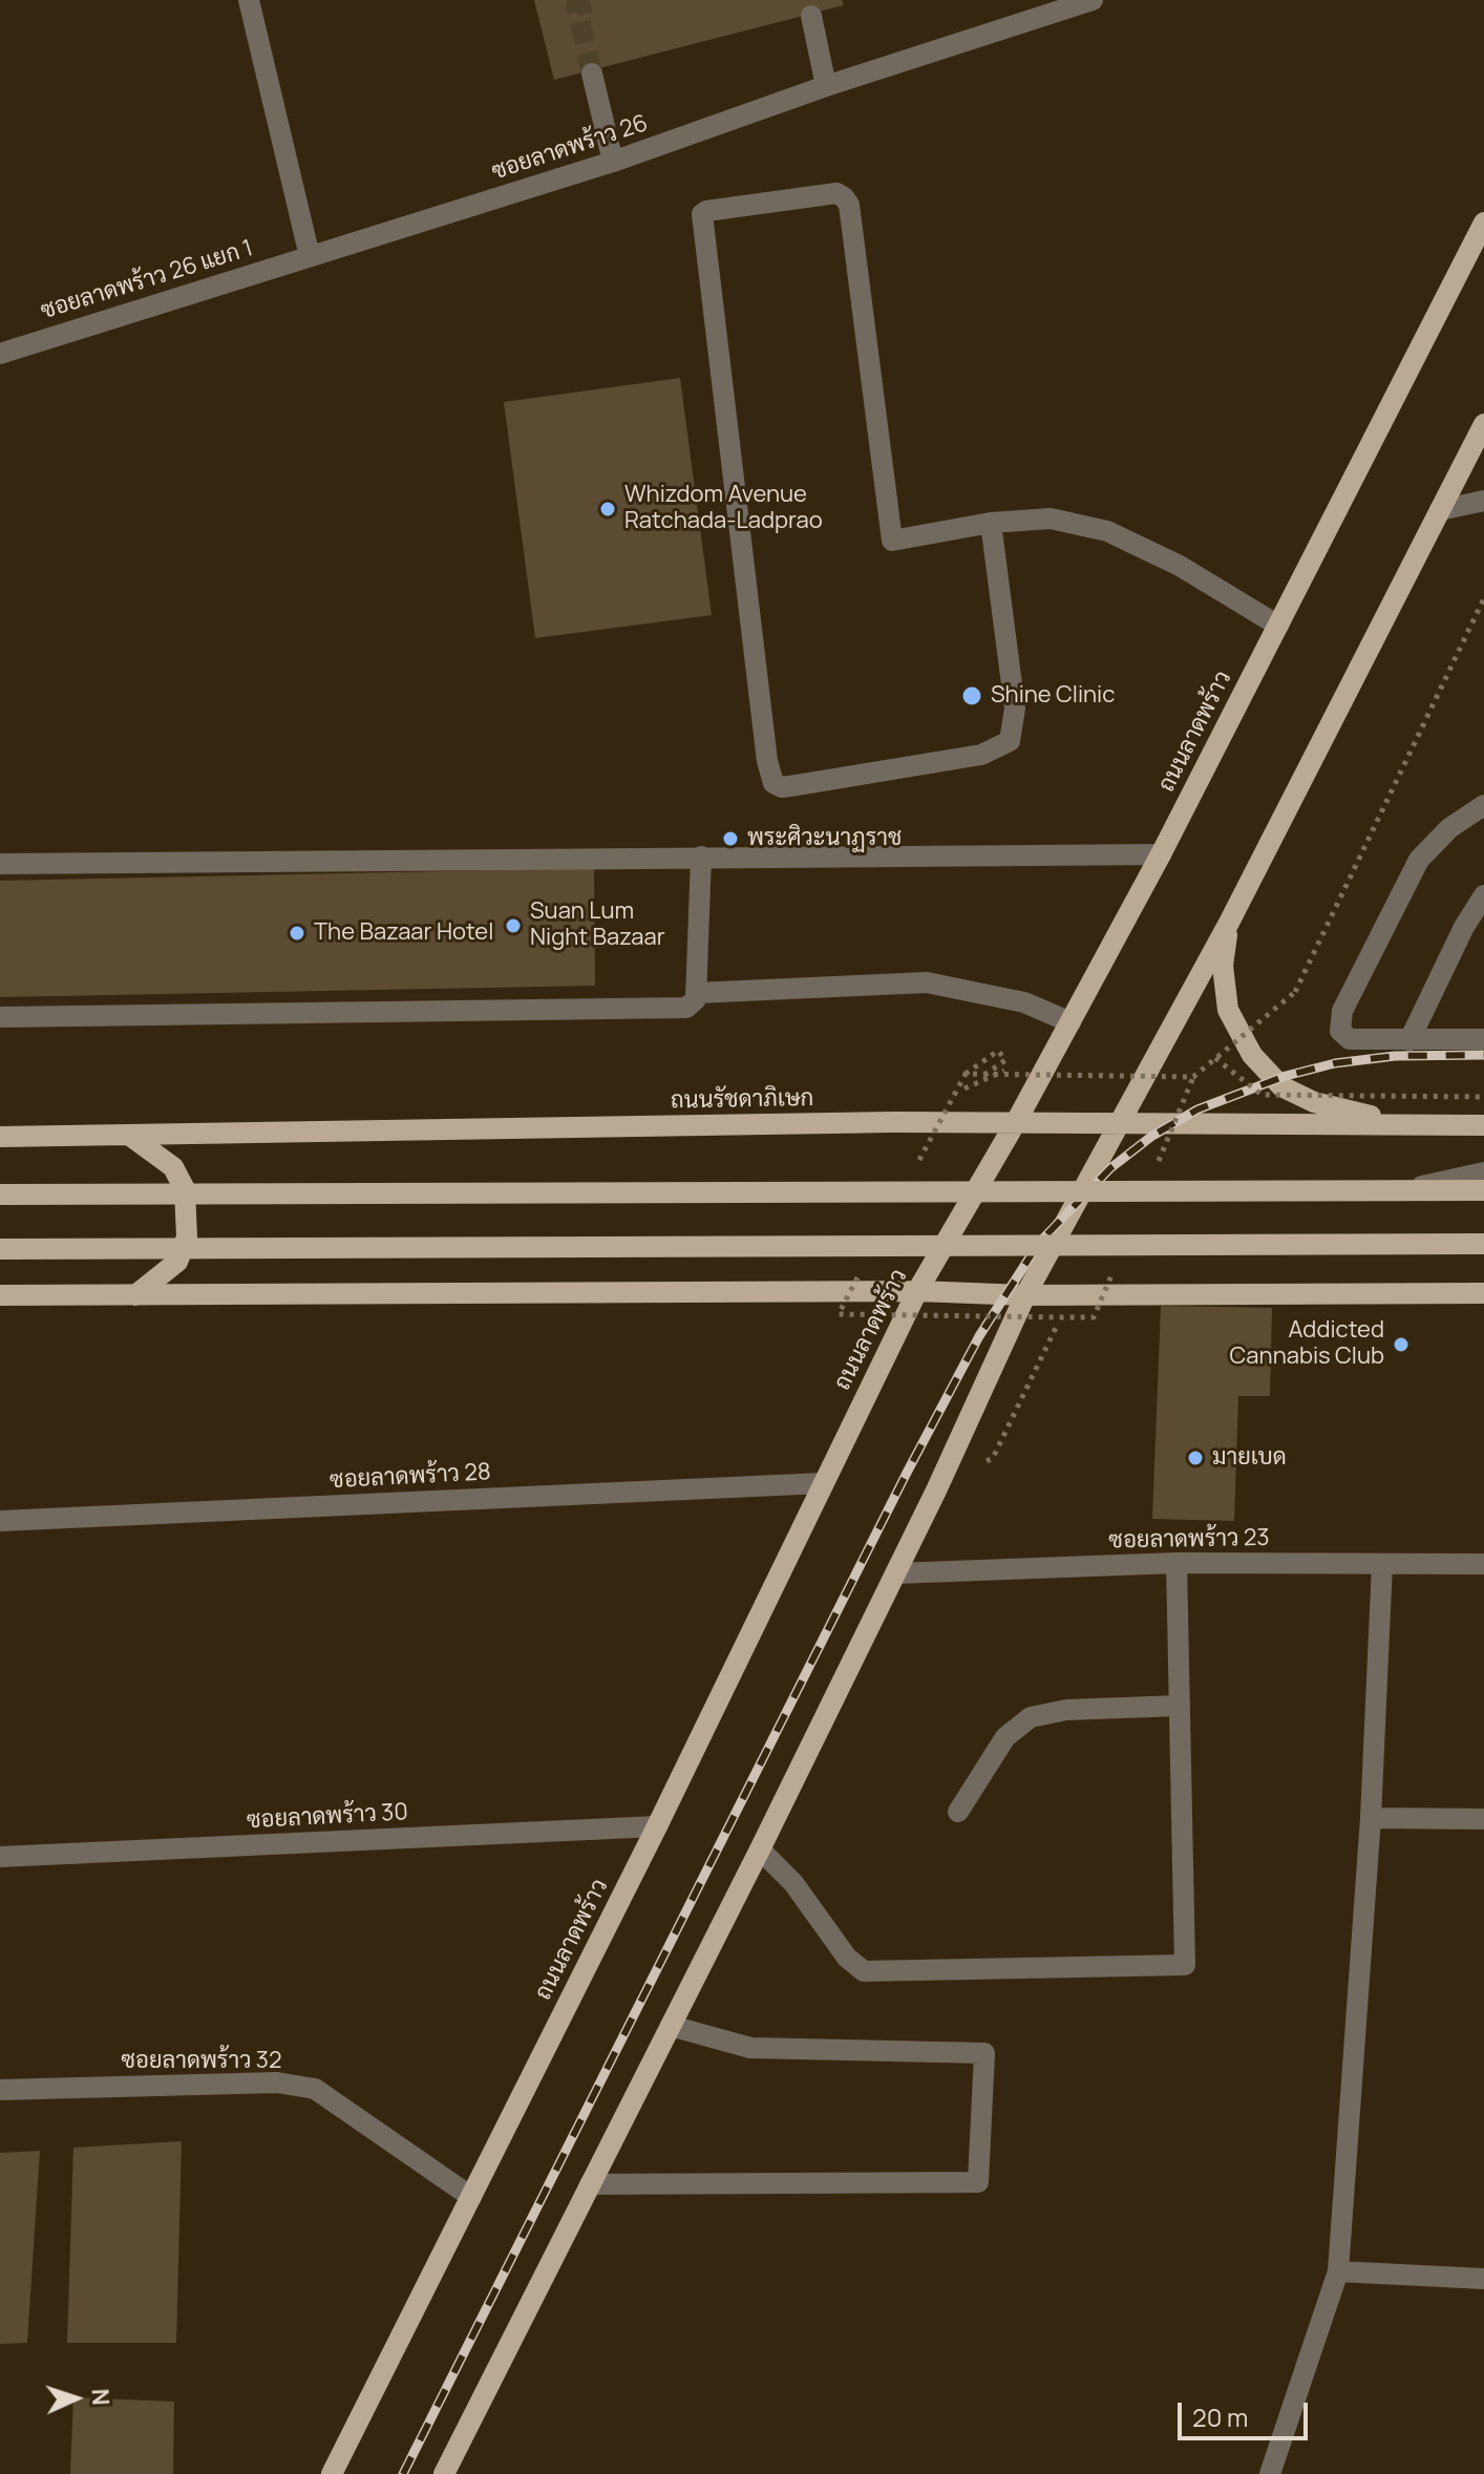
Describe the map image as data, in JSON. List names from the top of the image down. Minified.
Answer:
{"streets":{"main road":["ถนนลาดพร้าว","ถนนรัชดาภิเษก"],"street":["ซอยลาดพร้าว 26","ซอยลาดพร้าว 26 แยก 1","ซอยลาดพร้าว 28","ซอยลาดพร้าว 23","ซอยลาดพร้าว 30","ซอยลาดพร้าว 32"]},"crossings":[["ซอยลาดพร้าว 26","ซอยลาดพร้าว 26 แยก 1"],["ถนนลาดพร้าว","ถนนรัชดาภิเษก"],["ถนนลาดพร้าว","ซอยลาดพร้าว 28"],["ถนนลาดพร้าว","ซอยลาดพร้าว 30"],["ถนนลาดพร้าว","ซอยลาดพร้าว 32"]],"places":["Whizdom Avenue Ratchada-Ladprao","Shine Clinic","พระศิวะนาฏราช","Suan Lum Night Bazaar","The Bazaar Hotel","Addicted Cannabis Club","มายเบด"],"scale_bar":"20 m","north":"right"}
